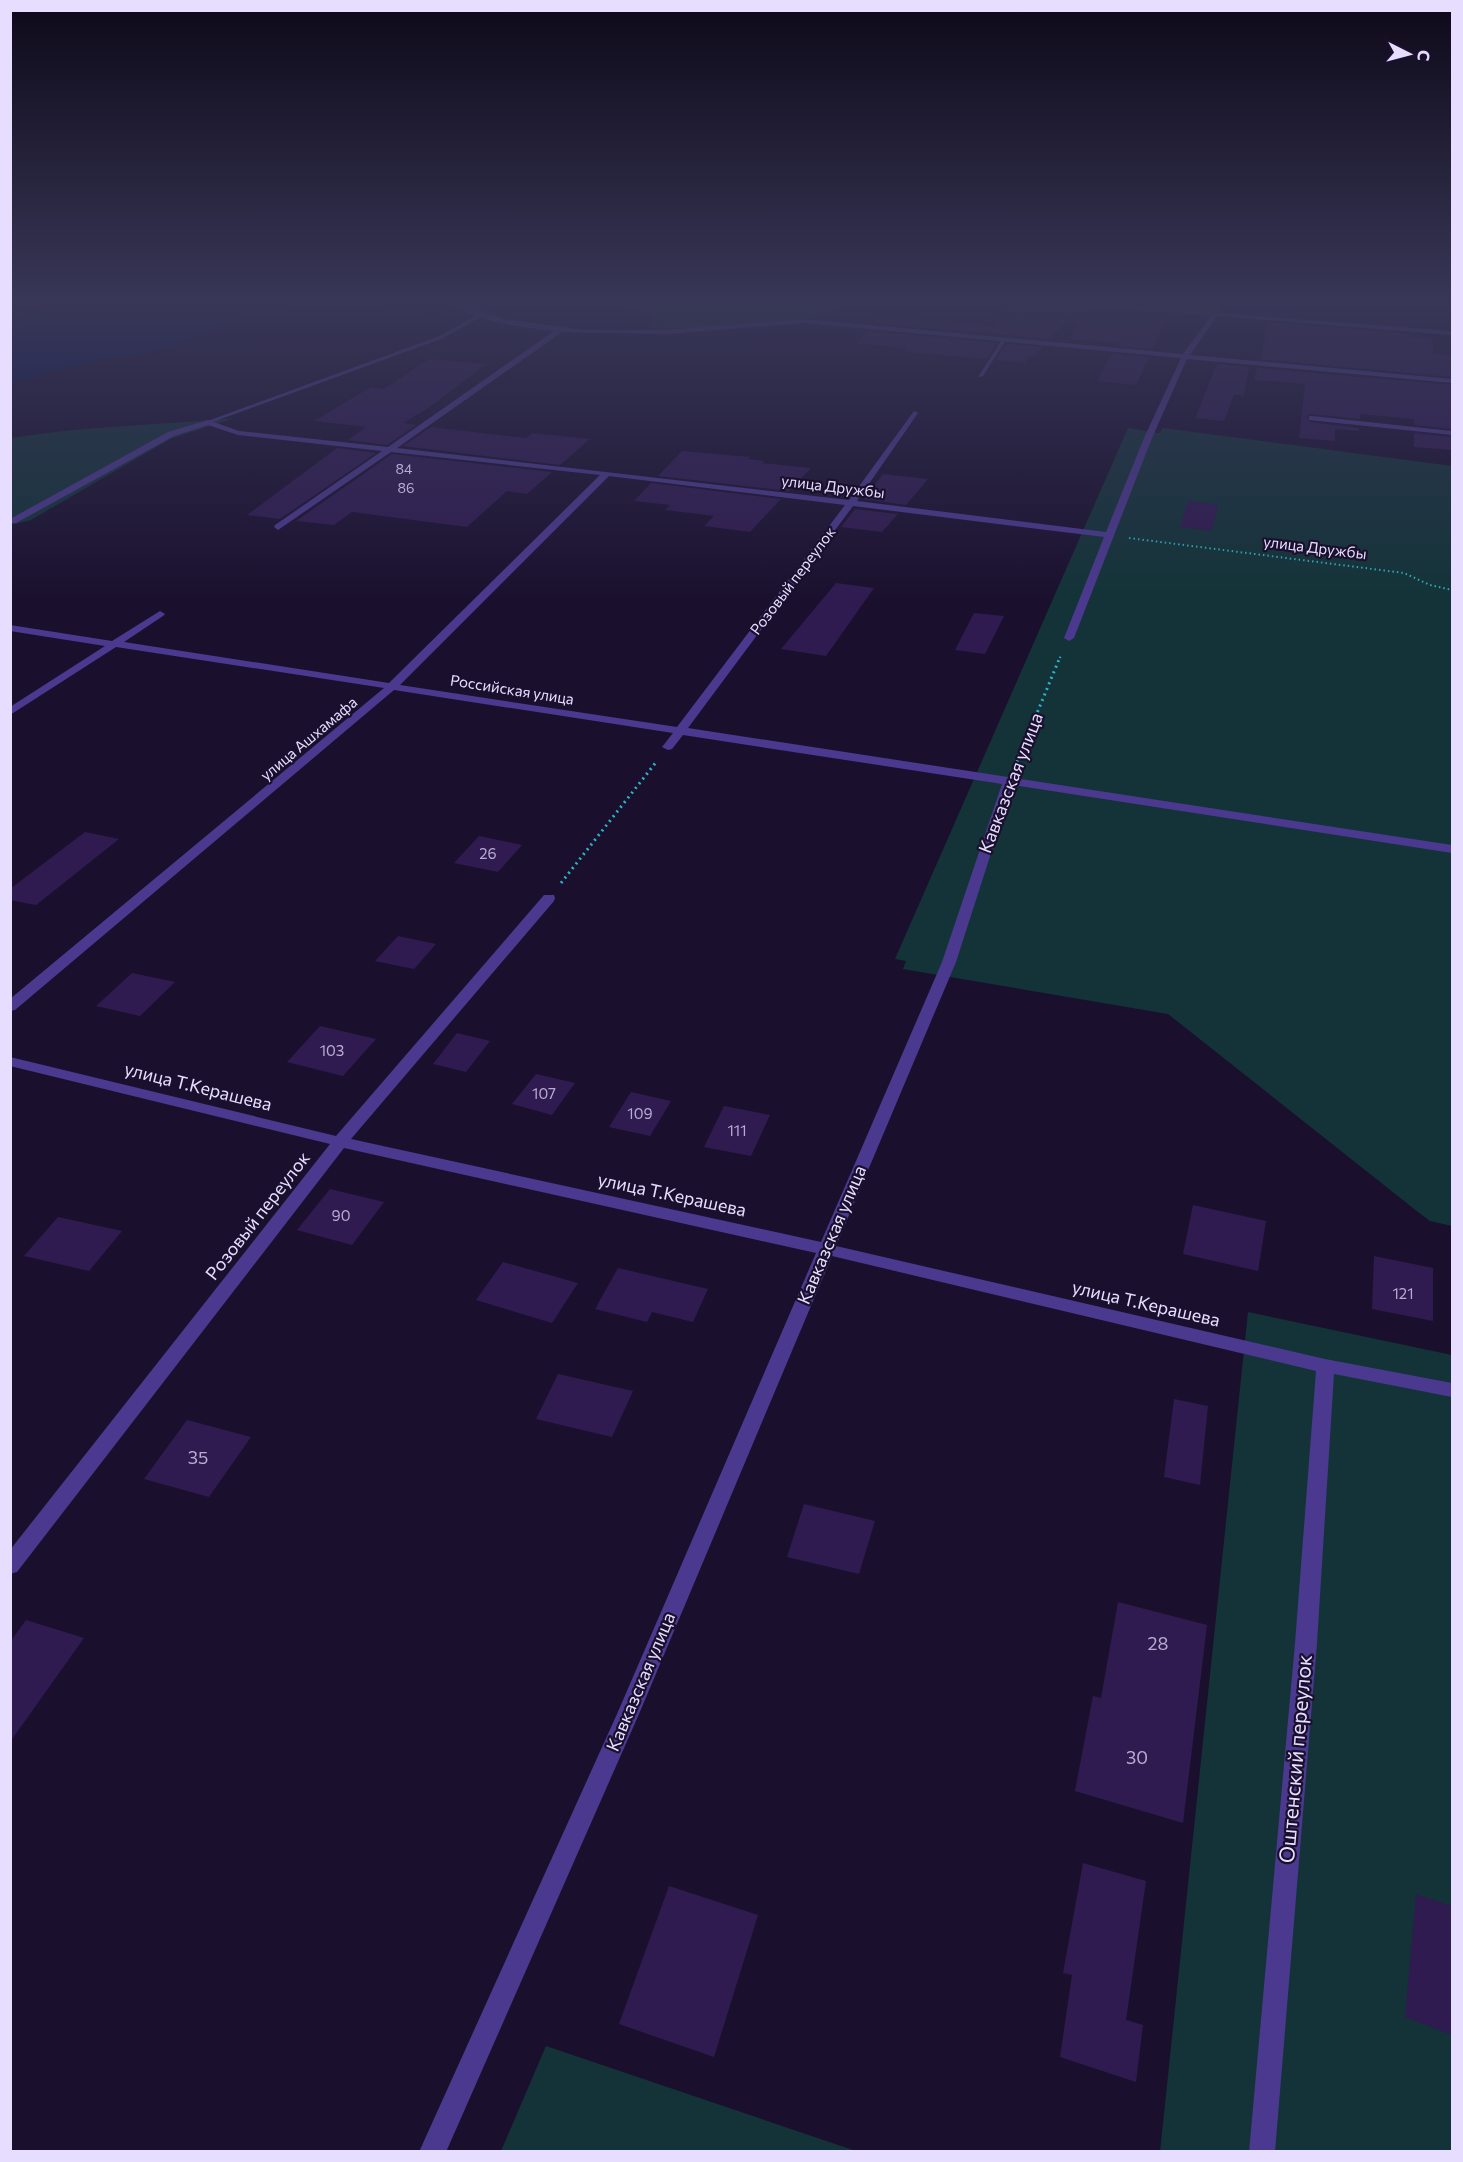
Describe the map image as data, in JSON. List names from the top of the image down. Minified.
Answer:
{"streets":{"street":["улица Дружбы","Розовый переулок","Российская улица","улица Ашхамафа","Кавказcкая улица","улица Т.Керашева","Оштенский переулок"]},"crossings":[["улица Дружбы","Розовый переулок"],["улица Дружбы","улица Ашхамафа"],["Розовый переулок","Российская улица"],["Розовый переулок","улица Т.Керашева"],["Российская улица","улица Ашхамафа"],["Российская улица","Кавказcкая улица"],["Кавказcкая улица","улица Т.Керашева"],["улица Т.Керашева","Оштенский переулок"]],"house_numbers":["84","86","26","103","107","109","111","90","121","35","28","30"],"north":"right"}
